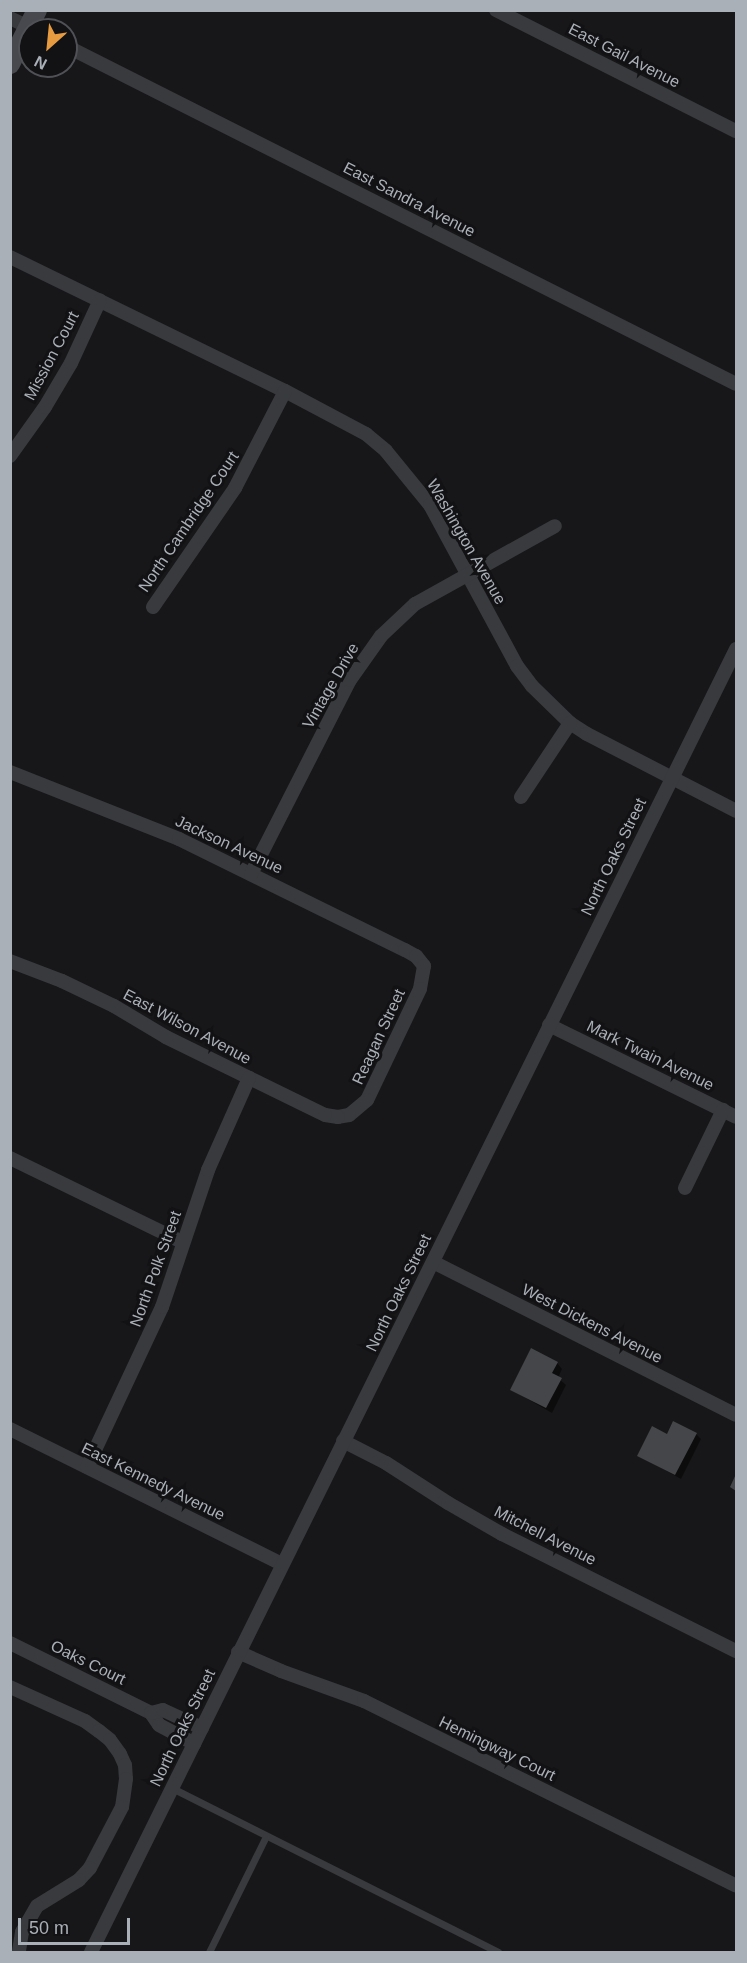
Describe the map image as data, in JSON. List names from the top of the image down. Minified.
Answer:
{"streets":{"street":["East Gail Avenue","East Sandra Avenue","Mission Court","North Cambridge Court","Washington Avenue","Vintage Drive","Jackson Avenue","North Oaks Street","East Wilson Avenue","Reagan Street","Mark Twain Avenue","North Polk Street","West Dickens Avenue","East Kennedy Avenue","Mitchell Avenue","Oaks Court","Hemingway Court"]},"crossings":[["Mission Court","Washington Avenue"],["North Cambridge Court","Washington Avenue"],["Washington Avenue","Vintage Drive"],["Washington Avenue","North Oaks Street"],["Vintage Drive","Jackson Avenue"],["Jackson Avenue","Reagan Street"],["North Oaks Street","Mark Twain Avenue"],["North Oaks Street","West Dickens Avenue"],["North Oaks Street","East Kennedy Avenue"],["North Oaks Street","Mitchell Avenue"],["North Oaks Street","Oaks Court"],["North Oaks Street","Hemingway Court"],["East Wilson Avenue","Reagan Street"],["East Wilson Avenue","North Polk Street"],["North Polk Street","East Kennedy Avenue"]],"scale_bar":"50 m","north":"bottom left"}
